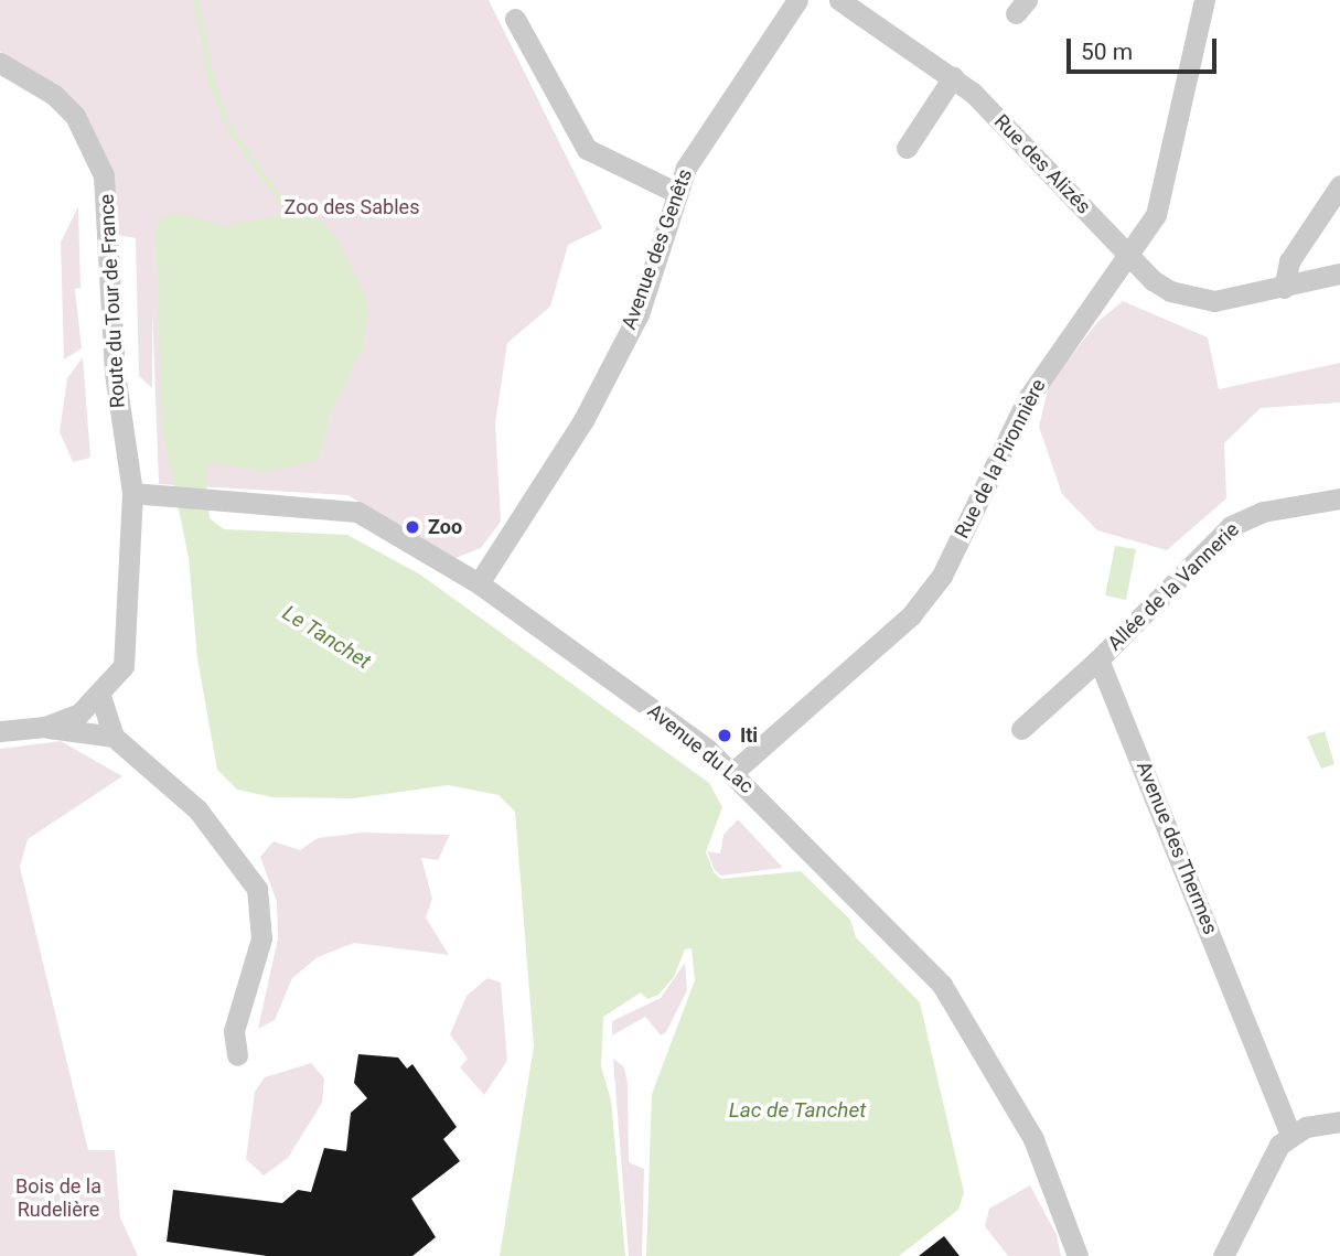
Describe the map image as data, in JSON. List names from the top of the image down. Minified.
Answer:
{"streets":{"street":["Rue des Alizés","Avenue des Genêts","Route du Tour de France","Rue de la Pironnière","Allée de la Vannerie","Avenue du Lac","Avenue des Thermes"]},"crossings":[["Rue des Alizés","Rue de la Pironnière"],["Avenue des Genêts","Avenue du Lac"],["Route du Tour de France","Avenue du Lac"],["Rue de la Pironnière","Avenue du Lac"],["Allée de la Vannerie","Avenue des Thermes"]],"water":["Le Tanchet","Lac de Tanchet"],"parks":["Zoo des Sables","Bois de la Rudelière"],"places":["Zoo","Iti"],"scale_bar":"50 m"}
